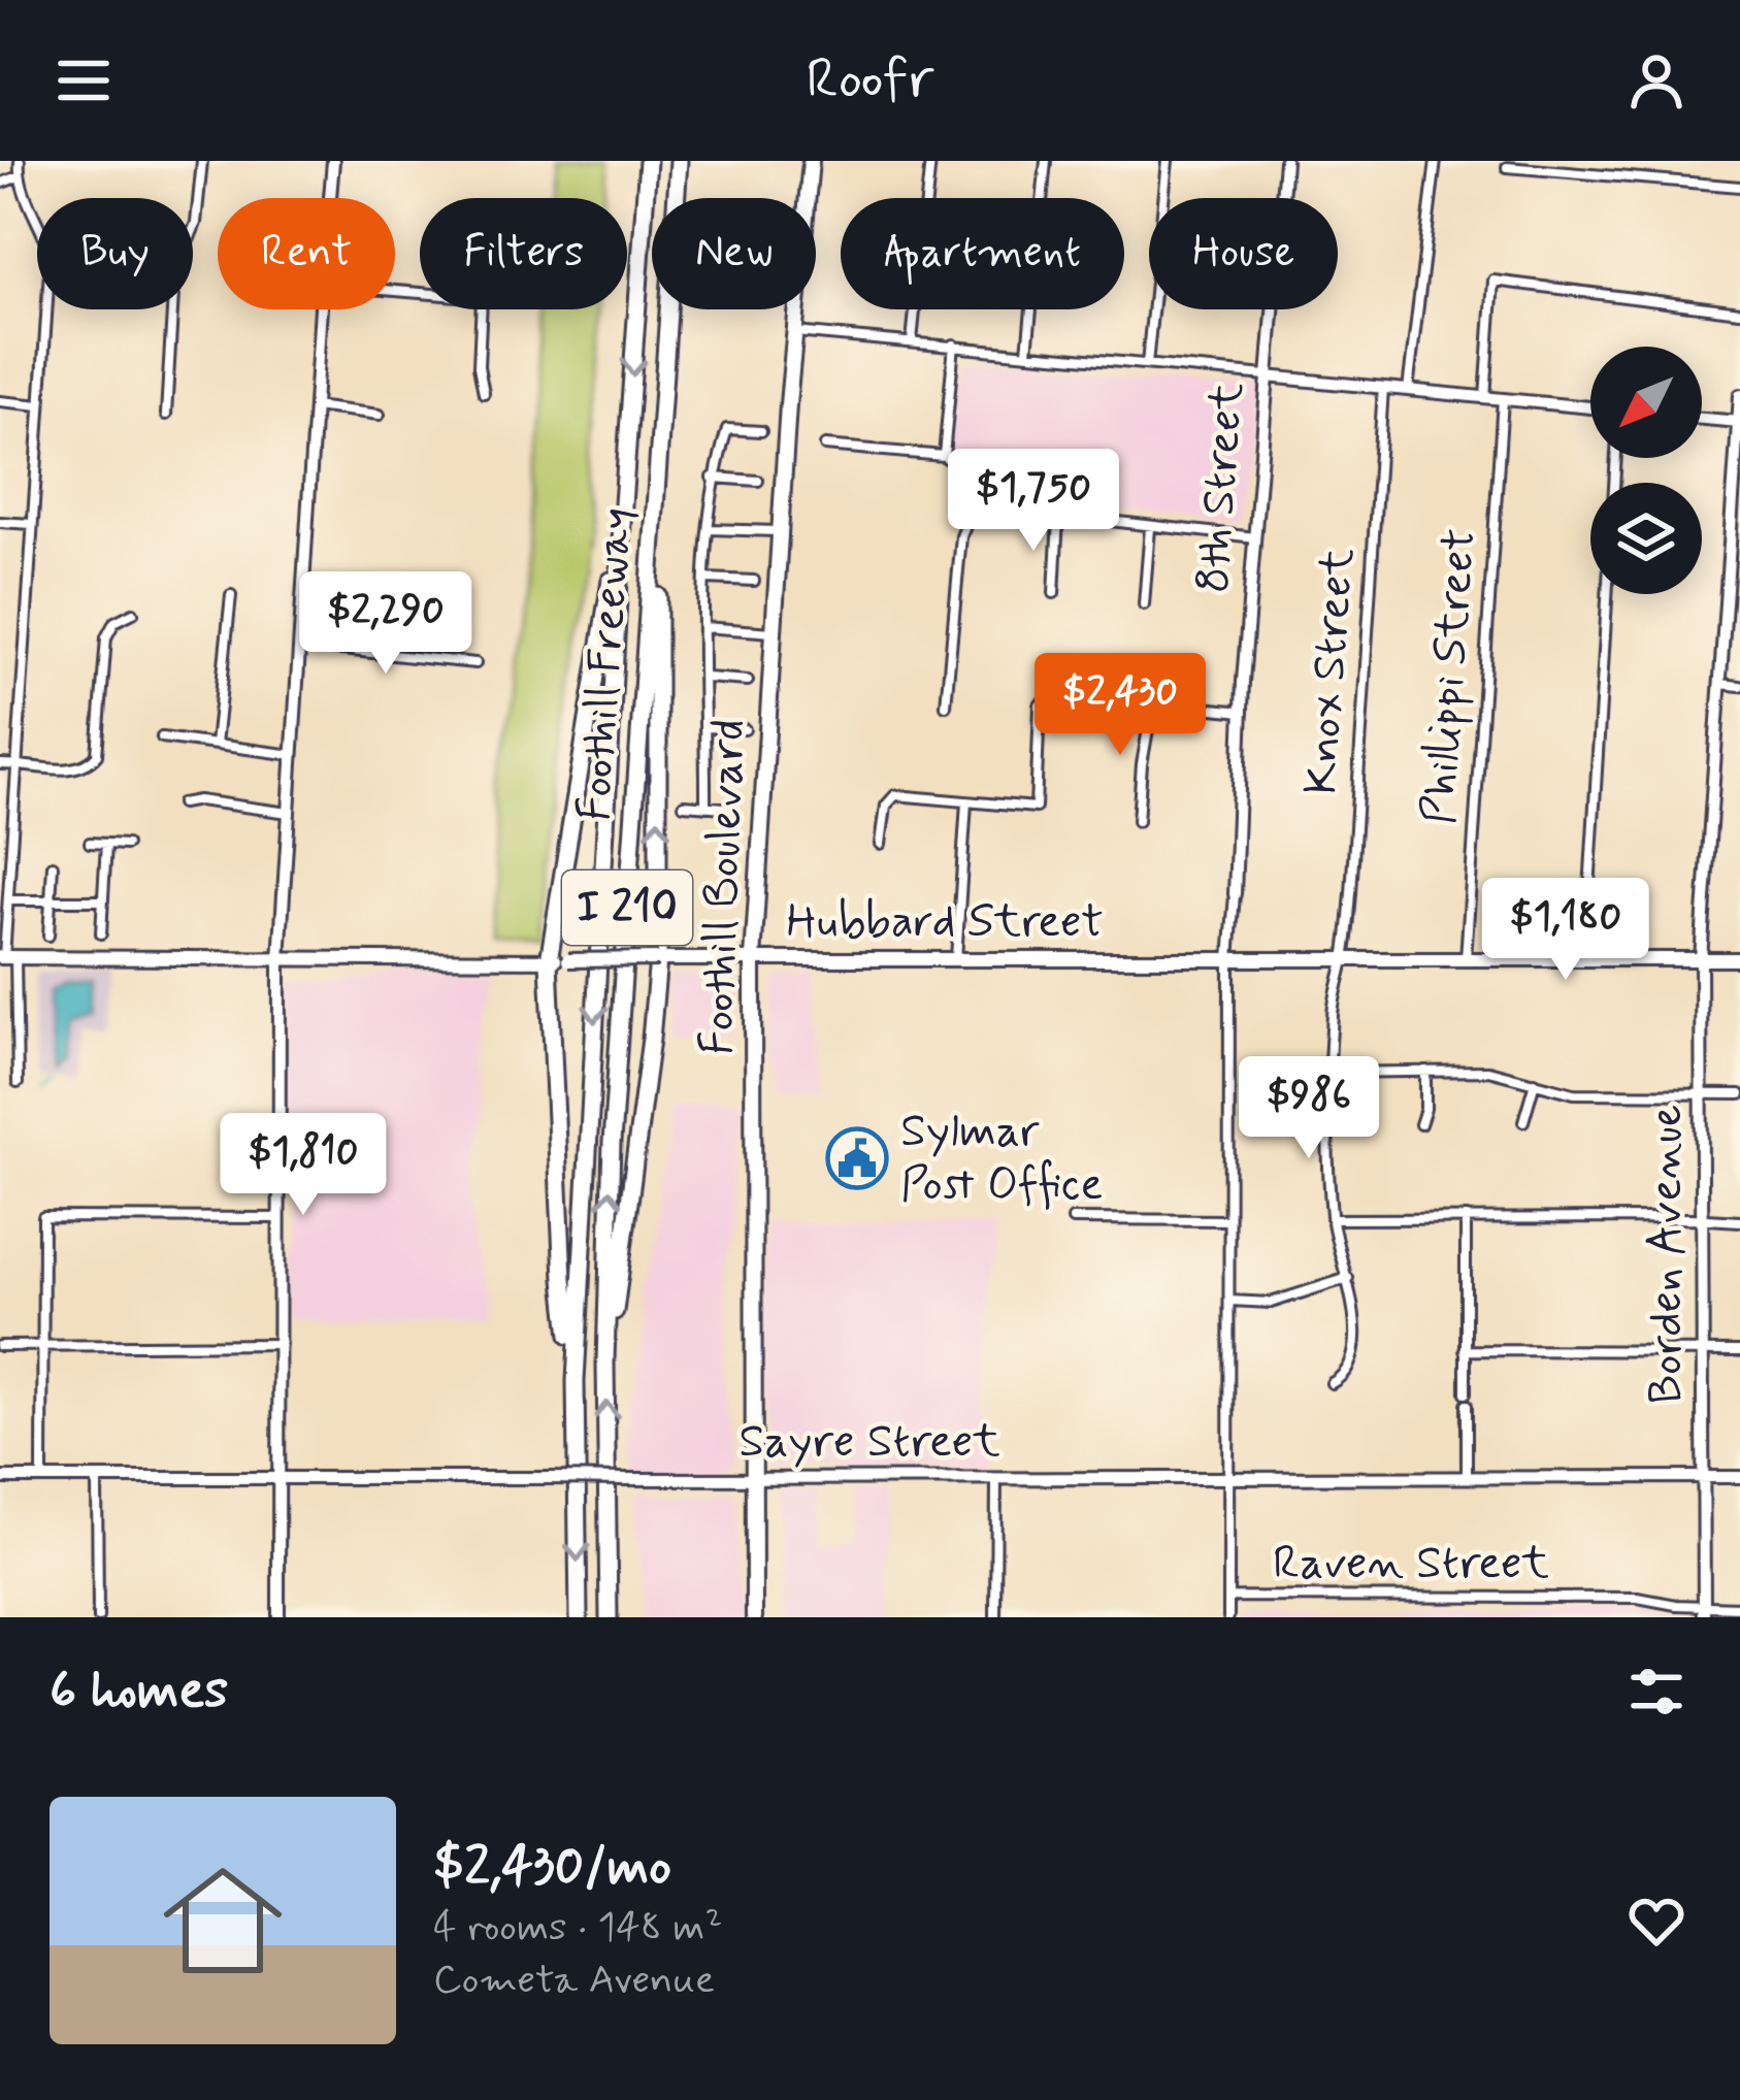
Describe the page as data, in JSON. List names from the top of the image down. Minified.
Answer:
{"streets":{"highway":["Foothill Freeway","I 210"],"main road":["Foothill Boulevard","Hubbard Street"],"street":["8th Street","Knox Street","Phillippi Street","Borden Avenue","Sayre Street","Raven Street"]},"crossings":[["Knox Street","Hubbard Street"],["Phillippi Street","Hubbard Street"],["Foothill Boulevard","Hubbard Street"],["Foothill Boulevard","Sayre Street"],["Hubbard Street","Borden Avenue"],["Borden Avenue","Sayre Street"],["Borden Avenue","Raven Street"]],"places":{"public building":["Sylmar Post Office"]},"north":"bottom left","page":{"header":"Roofr","chip":["Buy","Rent","Filters","New","Apartment","House"],"price":["$1,750","$2,290","$2,430","$1,180","$986","$1,810"],"heading":"6 homes","list":[{"name":"$2,430/mo","note":"4 rooms · 148 m² · Cometa Avenue"}]}}
